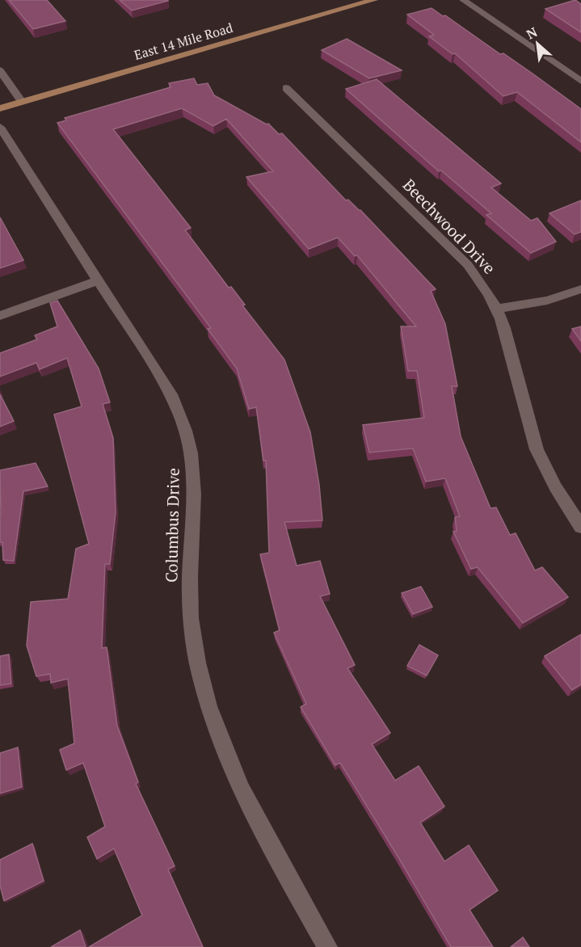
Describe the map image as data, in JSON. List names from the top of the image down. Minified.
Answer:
{"streets":{"main road":["East 14 Mile Road"],"street":["Beechwood Drive","Columbus Drive"]},"north":"top left"}
